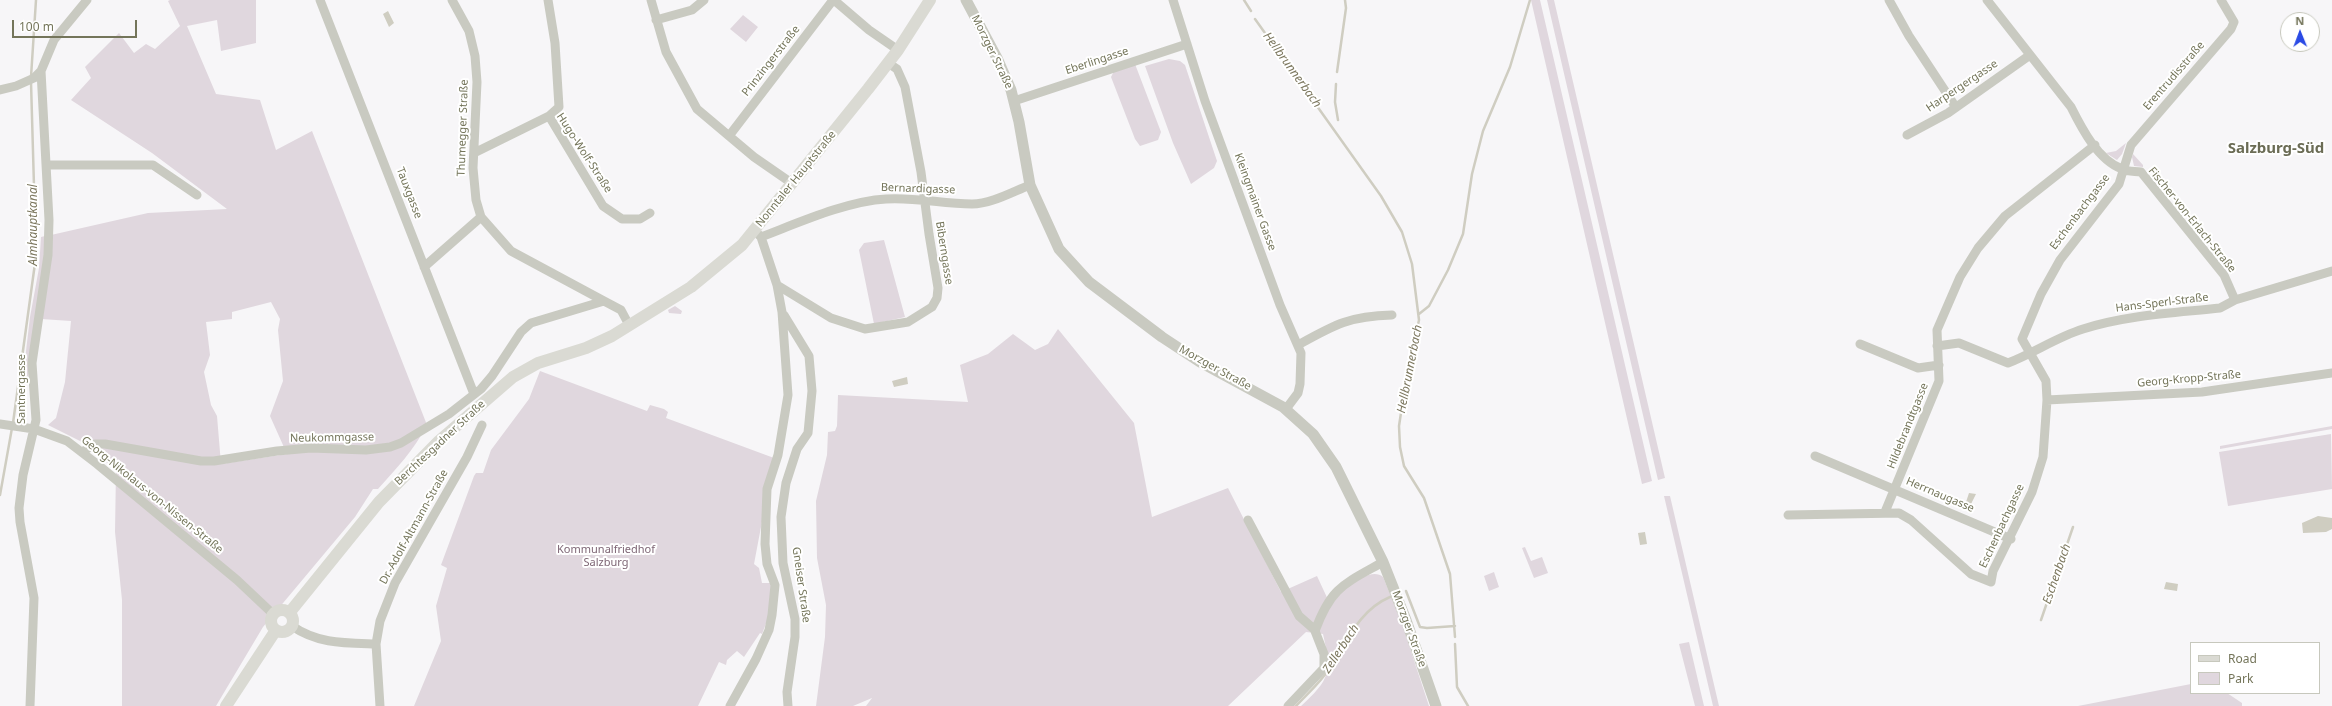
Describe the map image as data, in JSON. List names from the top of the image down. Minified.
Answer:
{"streets":{"main road":["Nonntaler Hauptstraße","Berchtesgadner Straße"],"street":["Morzger Straße","Prinzingerstraße","Eberlingasse","Erentrudisstraße","Harpergergasse","Thumegger Straße","Hugo-Wolf-Straße","Bernardigasse","Tauxgasse","Kleingmainer Gasse","Eschenbachgasse","Fischer-von-Erlach-Straße","Biberngasse","Hans-Sperl-Straße","Georg-Kropp-Straße","Santnergasse","Hildebrandtgasse","Neukommgasse","Georg-Nikolaus-von-Nissen-Straße","Herrnaugasse","Dr.-Adolf-Altmann-Straße","Gneiser Straße"]},"crossings":[["Morzger Straße","Eberlingasse"],["Morzger Straße","Bernardigasse"],["Morzger Straße","Kleingmainer Gasse"],["Eberlingasse","Kleingmainer Gasse"],["Erentrudisstraße","Eschenbachgasse"],["Erentrudisstraße","Fischer-von-Erlach-Straße"],["Harpergergasse","Fischer-von-Erlach-Straße"],["Thumegger Straße","Hugo-Wolf-Straße"],["Thumegger Straße","Nonntaler Hauptstraße"],["Thumegger Straße","Neukommgasse"],["Thumegger Straße","Berchtesgadner Straße"],["Nonntaler Hauptstraße","Bernardigasse"],["Nonntaler Hauptstraße","Biberngasse"],["Nonntaler Hauptstraße","Berchtesgadner Straße"],["Nonntaler Hauptstraße","Gneiser Straße"],["Bernardigasse","Biberngasse"],["Bernardigasse","Gneiser Straße"],["Tauxgasse","Neukommgasse"],["Eschenbachgasse","Fischer-von-Erlach-Straße"],["Eschenbachgasse","Hans-Sperl-Straße"],["Eschenbachgasse","Georg-Kropp-Straße"],["Eschenbachgasse","Hildebrandtgasse"],["Eschenbachgasse","Herrnaugasse"],["Fischer-von-Erlach-Straße","Hans-Sperl-Straße"],["Fischer-von-Erlach-Straße","Hildebrandtgasse"],["Biberngasse","Gneiser Straße"],["Santnergasse","Georg-Nikolaus-von-Nissen-Straße"],["Hildebrandtgasse","Herrnaugasse"],["Neukommgasse","Georg-Nikolaus-von-Nissen-Straße"],["Berchtesgadner Straße","Georg-Nikolaus-von-Nissen-Straße"]],"districts":["Salzburg-Süd"],"water":["Hellbrunnerbach","Almhauptkanal","Eschenbach","Zellerbach"],"parks":["Kommunalfriedhof Salzburg"],"legend":["Road","Park"],"scale_bar":"100 m","north":"top"}
